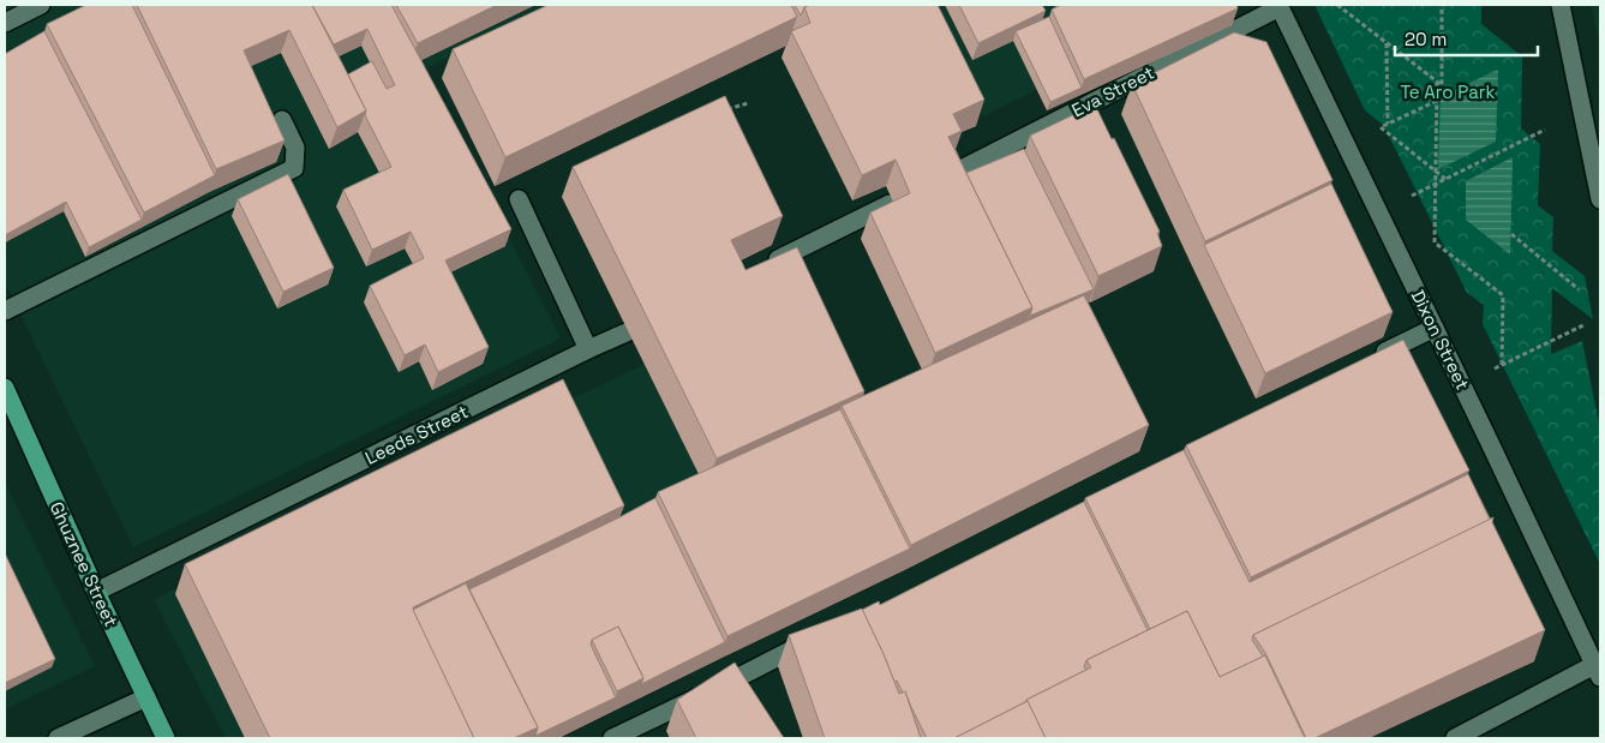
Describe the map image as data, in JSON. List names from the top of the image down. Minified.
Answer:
{"streets":{"main road":["Ghuznee Street"],"street":["Eva Street","Dixon Street","Leeds Street"]},"crossings":[["Eva Street","Dixon Street"],["Leeds Street","Ghuznee Street"]],"parks":["Te Aro Park"],"scale_bar":"20 m"}
